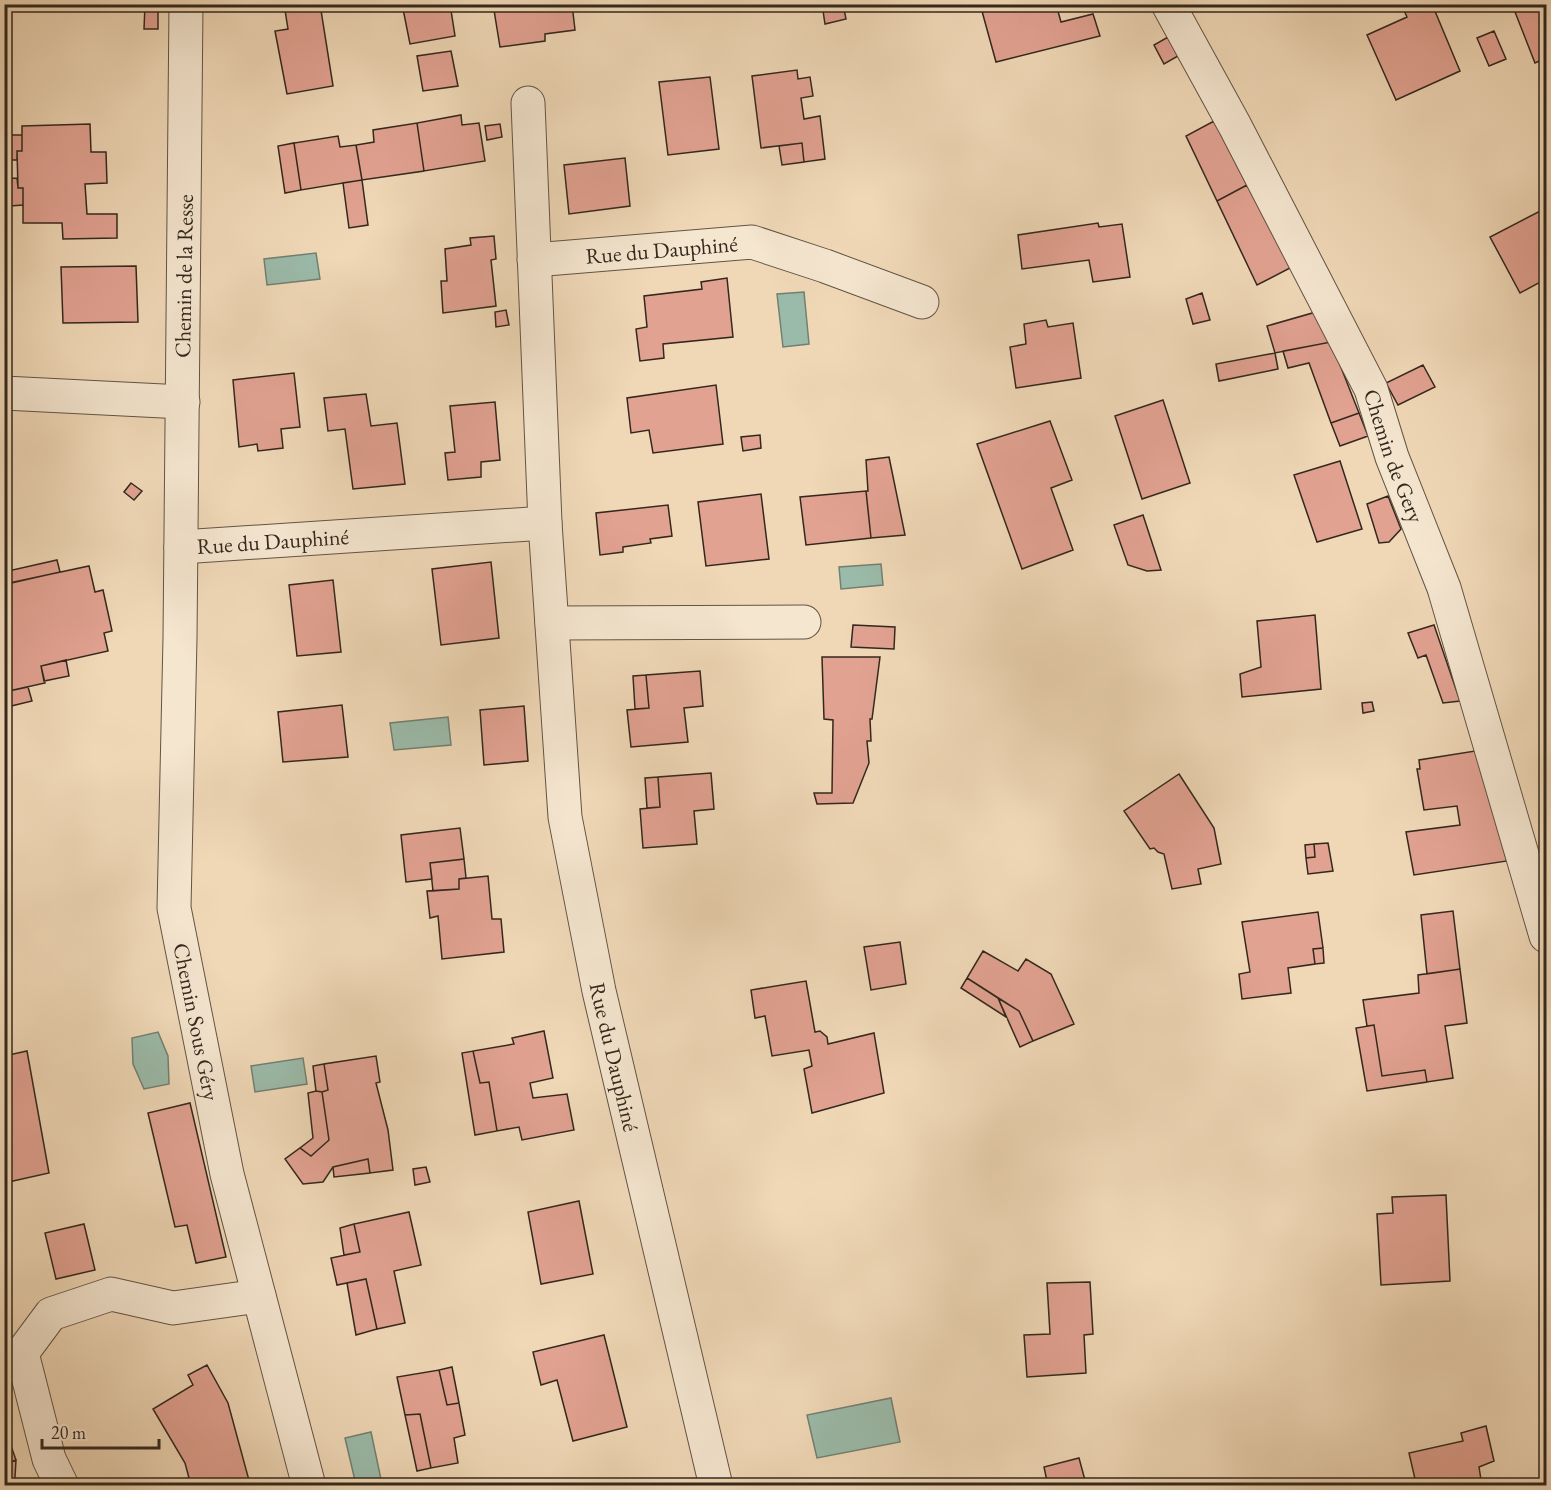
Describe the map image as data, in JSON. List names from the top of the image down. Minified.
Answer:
{"streets":{"street":["Rue du Dauphiné","Chemin de la Resse","Chemin de Gery","Chemin Sous Géry"]},"crossings":[["Rue du Dauphiné","Chemin de la Resse"],["Rue du Dauphiné","Chemin Sous Géry"],["Chemin de la Resse","Chemin Sous Géry"]],"scale_bar":"20 m"}
